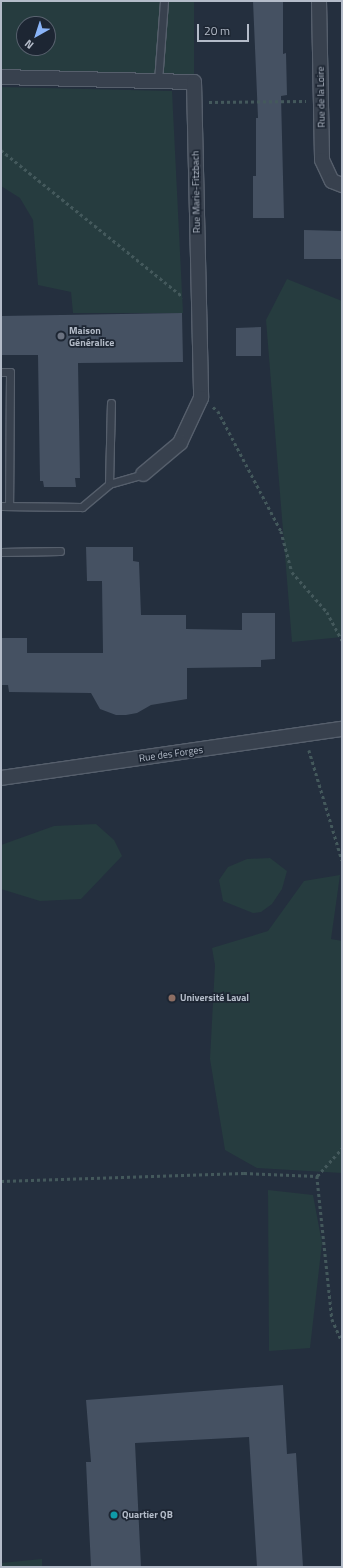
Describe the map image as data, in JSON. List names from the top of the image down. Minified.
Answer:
{"streets":{"street":["Rue de la Loire","Rue Marie-Fitzbach","Rue des Forges"]},"places":["Maison Généralice","Université Laval","Quartier QB"],"scale_bar":"20 m","north":"bottom left"}
